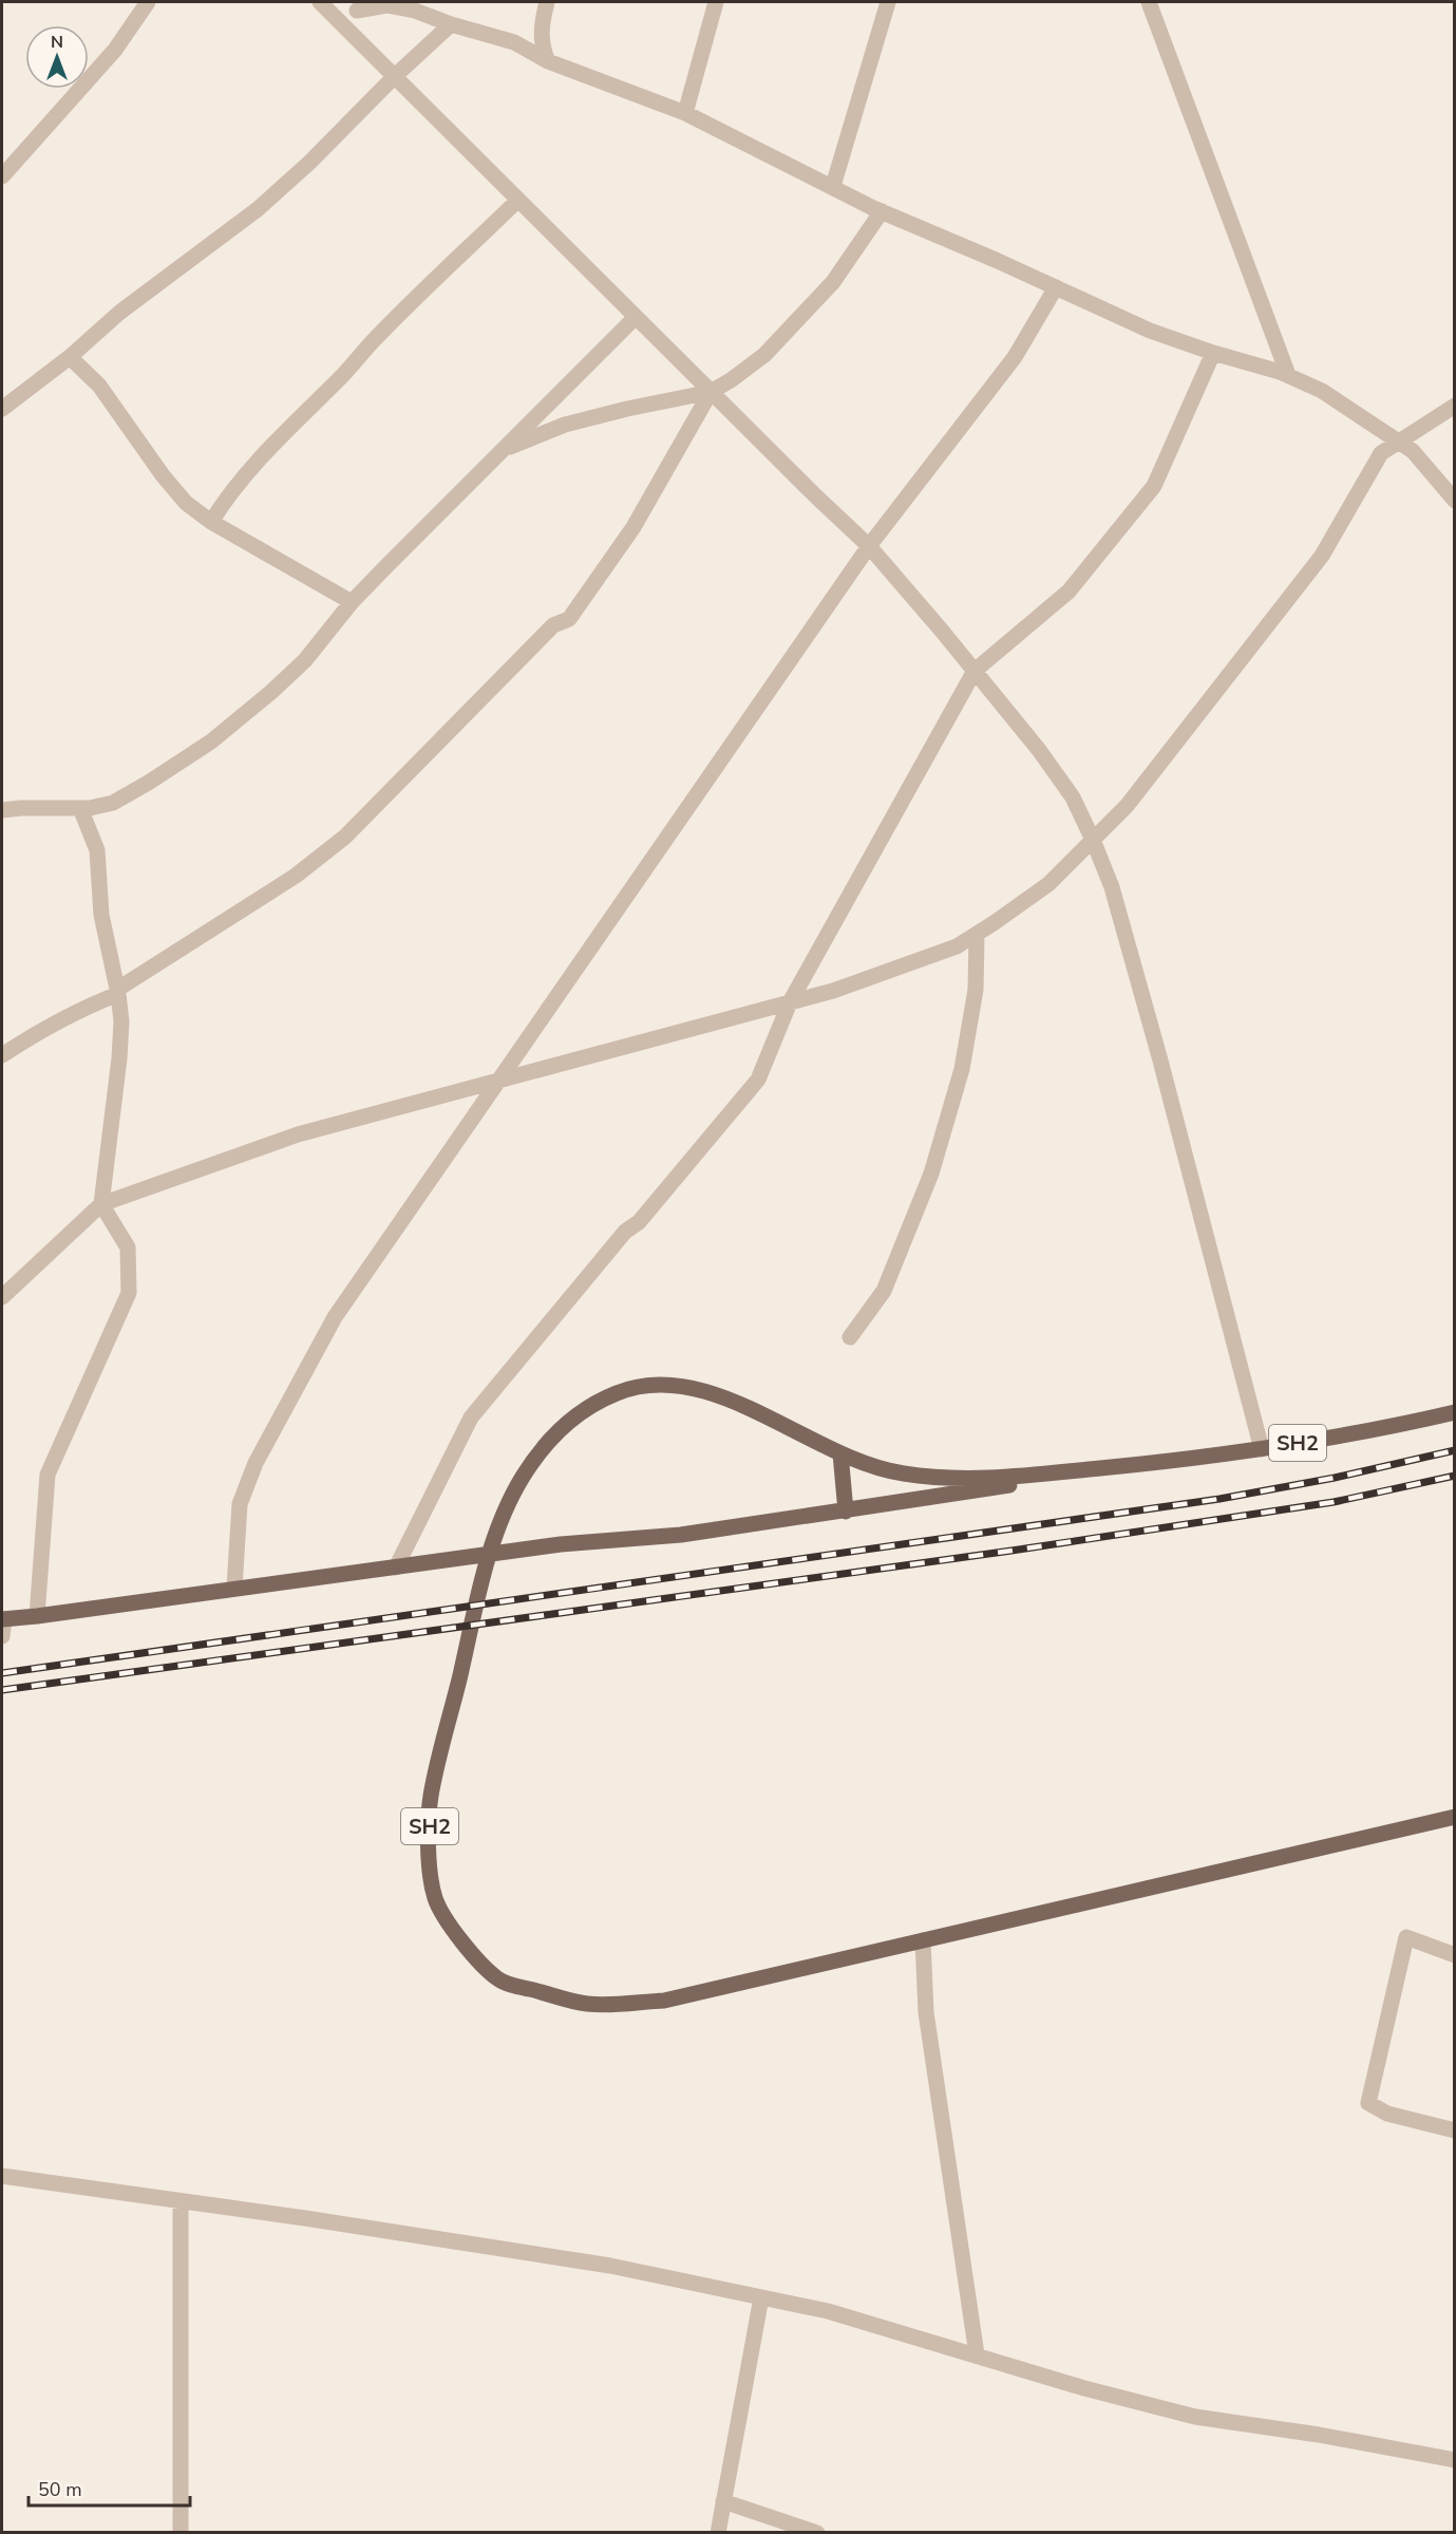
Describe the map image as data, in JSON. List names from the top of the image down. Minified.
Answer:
{"streets":{"main road":["SH2"]},"scale_bar":"50 m","north":"top"}
